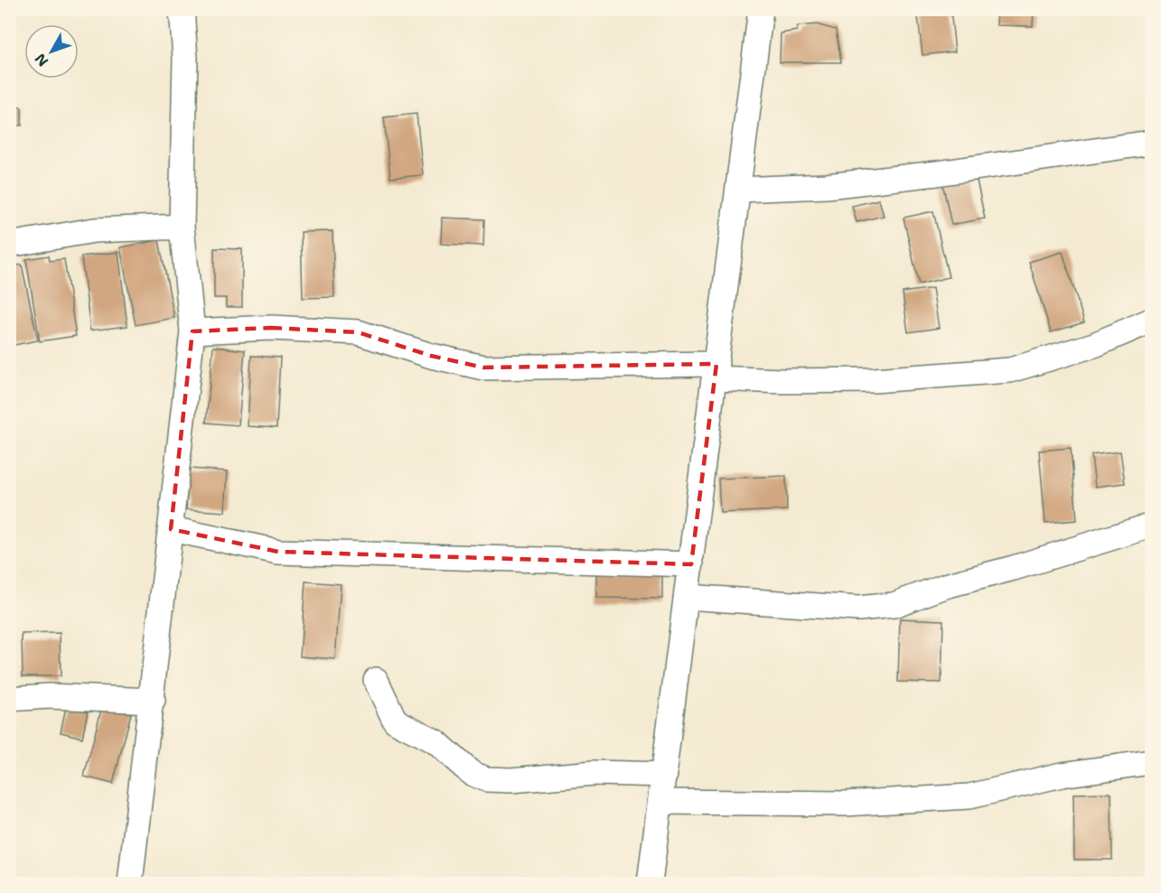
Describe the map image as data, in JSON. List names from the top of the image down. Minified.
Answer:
{"north":"bottom left"}
